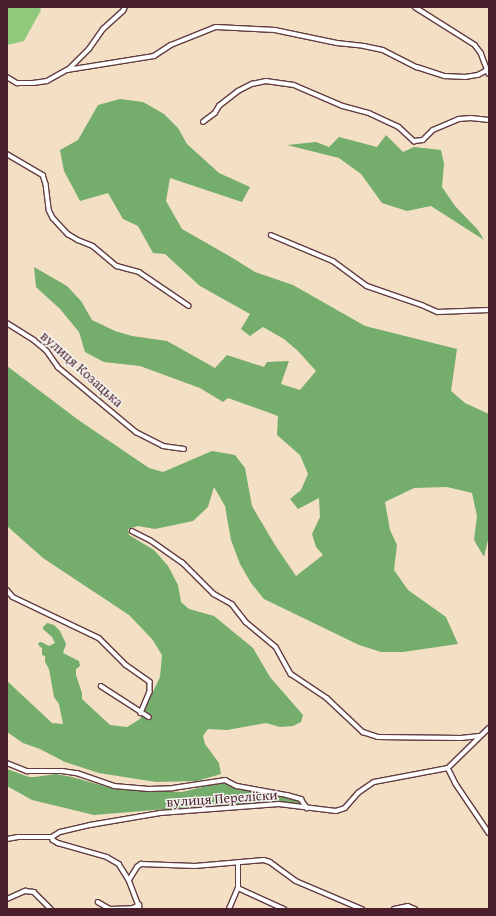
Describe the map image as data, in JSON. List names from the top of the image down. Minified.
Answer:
{"streets":{"street":["вулиця Козацька","вулиця Переліски"]}}
